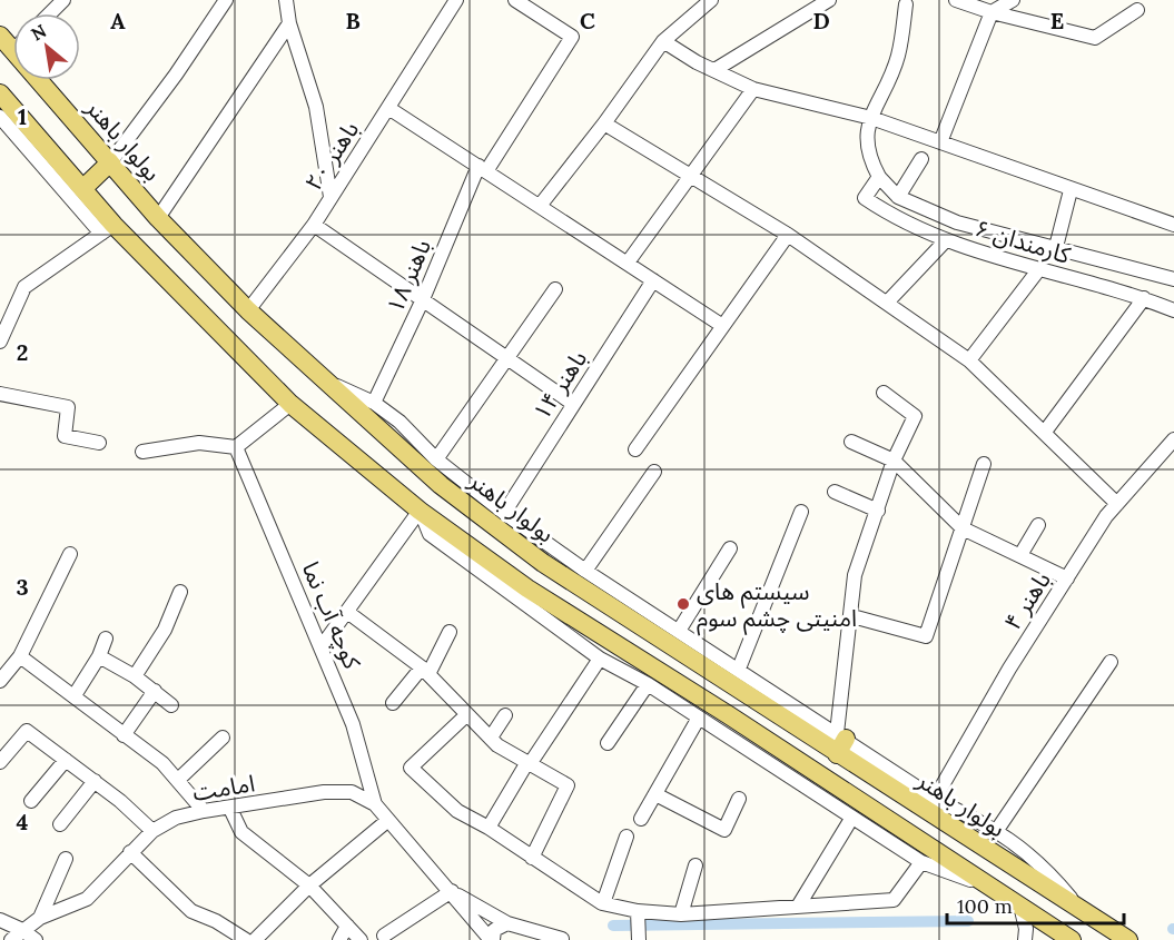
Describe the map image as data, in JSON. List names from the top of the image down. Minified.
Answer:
{"streets":{"main road":["بولوار باهنر"],"street":["باهنر ۲۰","کارمندان ۶","باهنر ۱۸","باهنر ۱۴","باهنر ۴","کوچه آب نما","امامت"]},"crossings":[["بولوار باهنر","باهنر ۲۰"],["کوچه آب نما","امامت"]],"places":["سیستم های امنیتی چشم سوم"],"scale_bar":"100 m","north":"top left","grid":{"columns":["A","B","C","D","E"],"rows":["1","2","3","4"]}}
